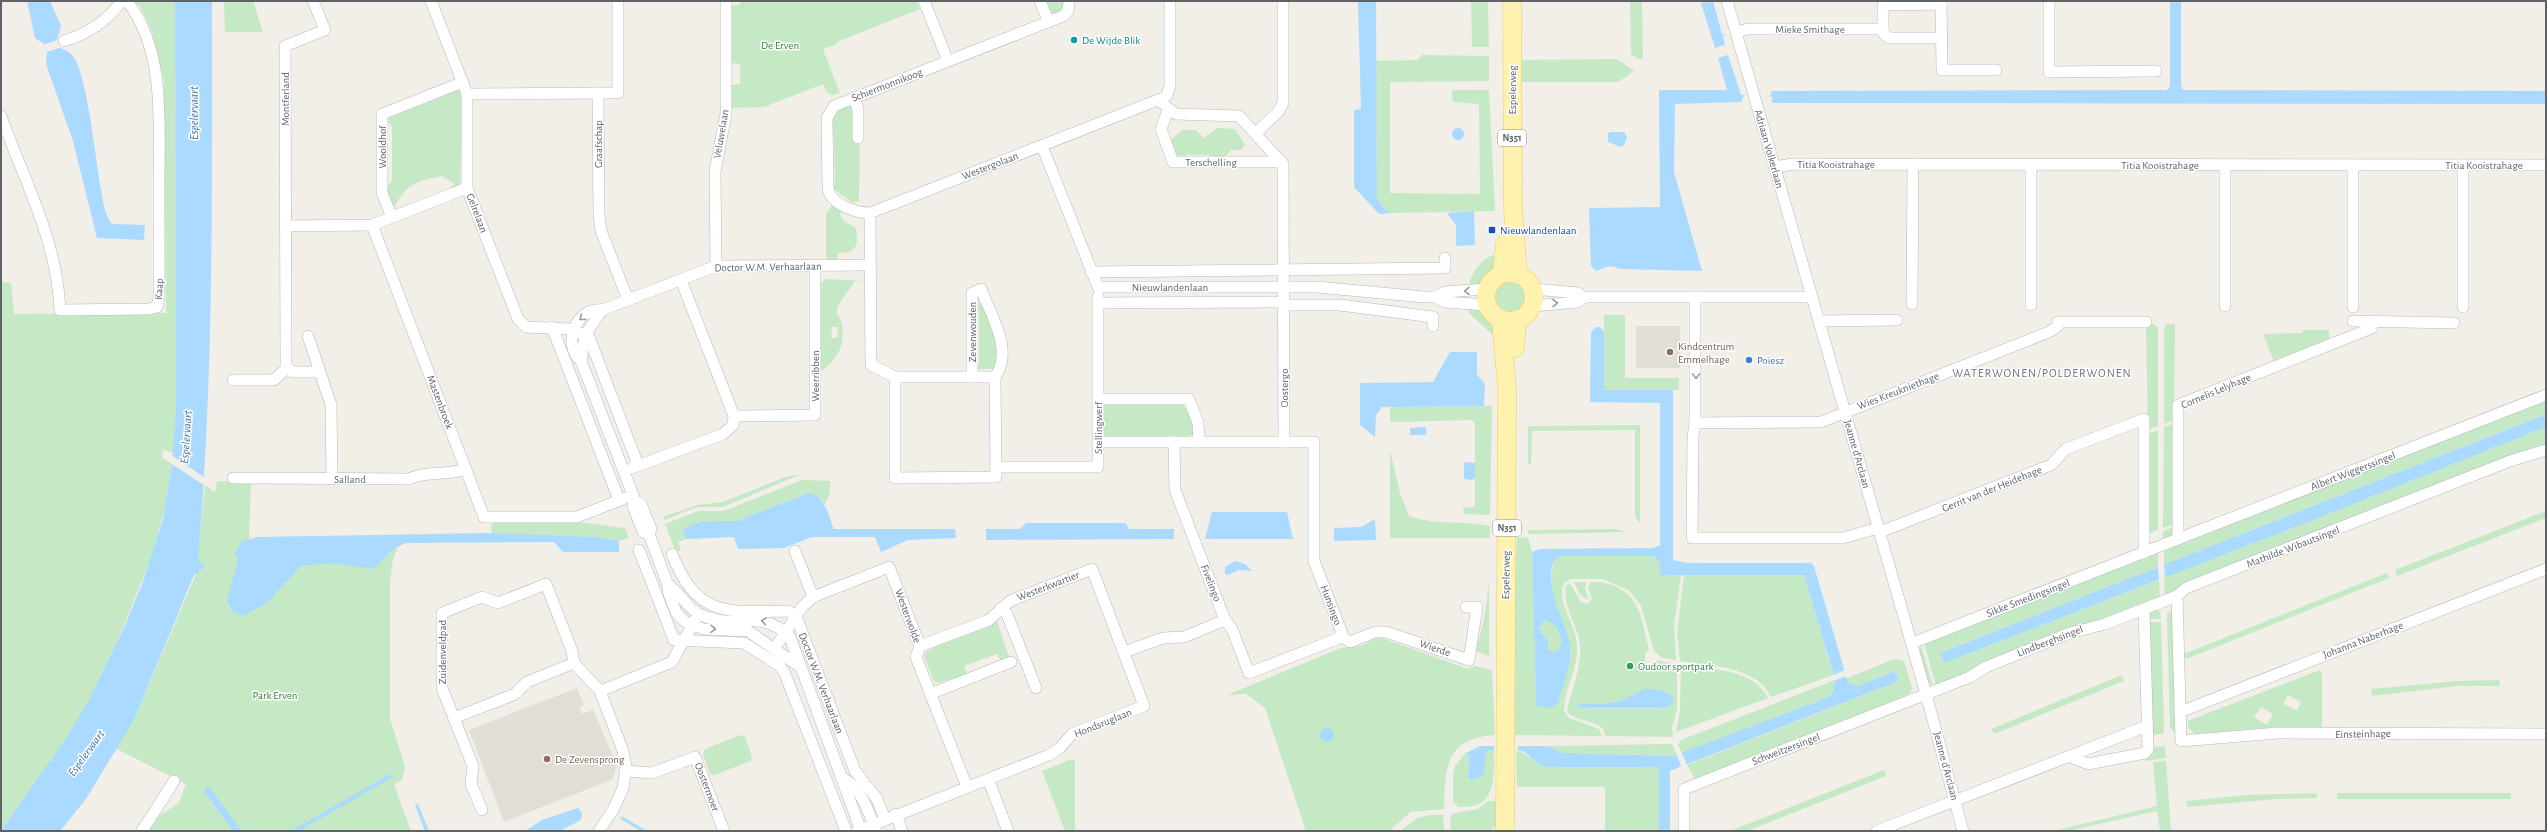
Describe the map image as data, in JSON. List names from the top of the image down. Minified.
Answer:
{"streets":{"main road":["Espelerweg","N351"],"street":["Mieke Smithage","Schiermonnikoog","Montferland","Veluwelaan","Graafschap","Wooldhof","Adriaan Volkerlaan","Terschelling","Titia Kooistrahage","Westergolaan","Gelrelaan","Doctor W.M. Verhaarlaan","Nieuwlandenlaan","Kaap","Zevenwouden","Weerribben","Oostergo","Wies Kreukniethage","Cornelis Lelyhage","Mastenbroek","Stellingwerf","Jeanne d'Arclaan","Albert Wiggerssingel","Salland","Gerrit van der Heidehage","Mathilde Wibautsingel","Fivelingo","Westerkwartier","Sikke Smedingsingel","Hunsingo","Westerwolde","Johanna Naberhage","Lindberghsingel","Wierde","Zuidenveldpad","Hondsruglaan","Einsteinhage","Schweitzersingel","Oostermoer"]},"crossings":[["Mieke Smithage","Adriaan Volkerlaan"],["Schiermonnikoog","Westergolaan"],["Espelerweg","Nieuwlandenlaan"],["Veluwelaan","Doctor W.M. Verhaarlaan"],["Graafschap","Doctor W.M. Verhaarlaan"],["Wooldhof","Gelrelaan"],["Adriaan Volkerlaan","Titia Kooistrahage"],["Adriaan Volkerlaan","Jeanne d'Arclaan"],["Gelrelaan","Doctor W.M. Verhaarlaan"],["Doctor W.M. Verhaarlaan","Zevenwouden"],["Doctor W.M. Verhaarlaan","Weerribben"],["Doctor W.M. Verhaarlaan","Mastenbroek"],["Doctor W.M. Verhaarlaan","Westerwolde"],["Doctor W.M. Verhaarlaan","Hondsruglaan"],["Nieuwlandenlaan","Oostergo"],["Nieuwlandenlaan","Stellingwerf"],["Oostergo","Hunsingo"],["Wies Kreukniethage","Jeanne d'Arclaan"],["Wies Kreukniethage","Gerrit van der Heidehage"],["Cornelis Lelyhage","Albert Wiggerssingel"],["Mastenbroek","Salland"],["Jeanne d'Arclaan","Gerrit van der Heidehage"],["Jeanne d'Arclaan","Sikke Smedingsingel"],["Jeanne d'Arclaan","Lindberghsingel"],["Jeanne d'Arclaan","Schweitzersingel"],["Albert Wiggerssingel","Sikke Smedingsingel"],["Gerrit van der Heidehage","Sikke Smedingsingel"],["Mathilde Wibautsingel","Lindberghsingel"],["Fivelingo","Hunsingo"],["Westerkwartier","Westerwolde"],["Westerkwartier","Hondsruglaan"],["Hunsingo","Wierde"],["Westerwolde","Hondsruglaan"],["Johanna Naberhage","Einsteinhage"],["Lindberghsingel","Schweitzersingel"]],"districts":["WATERWONEN/POLDERWONEN"],"water":["Espelervaart"],"parks":["De Erven","Park Erven"],"places":{"other":["De Wijde Blik","Kindcentrum Emmelhage","Poiesz","Oudoor sportpark","De Zevensprong"],"transit":["Nieuwlandenlaan"]}}
